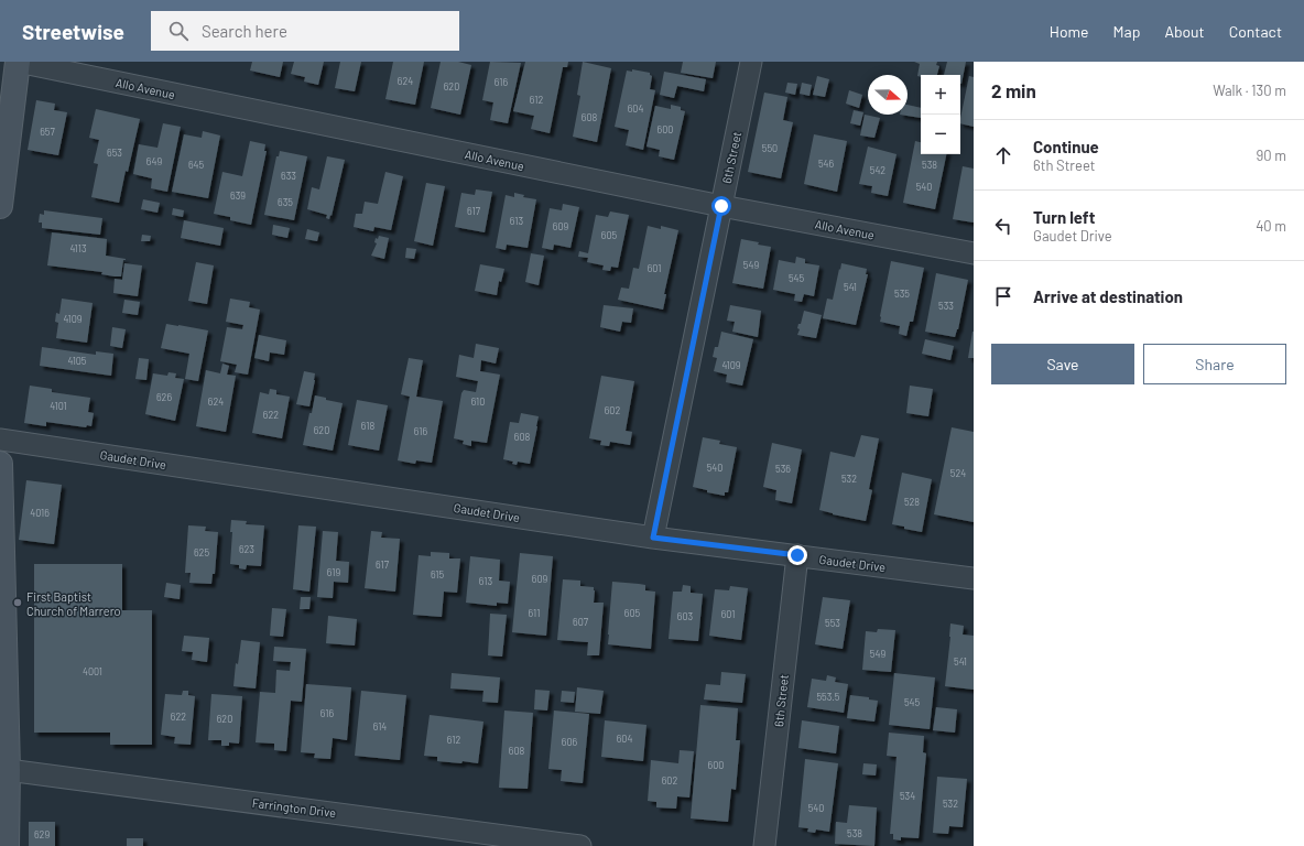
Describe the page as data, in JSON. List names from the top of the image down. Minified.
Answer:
{"streets":{"street":["Allo Avenue","6th Street","Gaudet Drive","Farrington Drive"]},"crossings":[["Allo Avenue","6th Street"],["6th Street","Gaudet Drive"]],"places":["First Baptist Church of Marrero"],"house_numbers":["624","616","620","612","604","608","600","657","550","653","649","546","645","538","542","633","540","639","635","617","613","609","605","4113","549","601","545","541","535","533","4109","4105","4109","626","624","610","4101","602","622","618","620","616","608","540","536","524","532","528","4016","623","625","617","619","615","609","613","611","605","601","603","607","553","549","541","4001","553.5","545","616","622","620","614","604","612","606","608","600","602","534","532","540","538","629"],"north":"right","page":{"header":"Streetwise","search":"Search here","nav":["Home","Map","About","Contact"],"heading":["2 min","Walk · 130 m"],"map_buttons":["+","−"],"list":[["Continue","6th Street","90 m"],["Turn left","Gaudet Drive","40 m"],"Arrive at destination"],"buttons":["Save","Share"]}}
